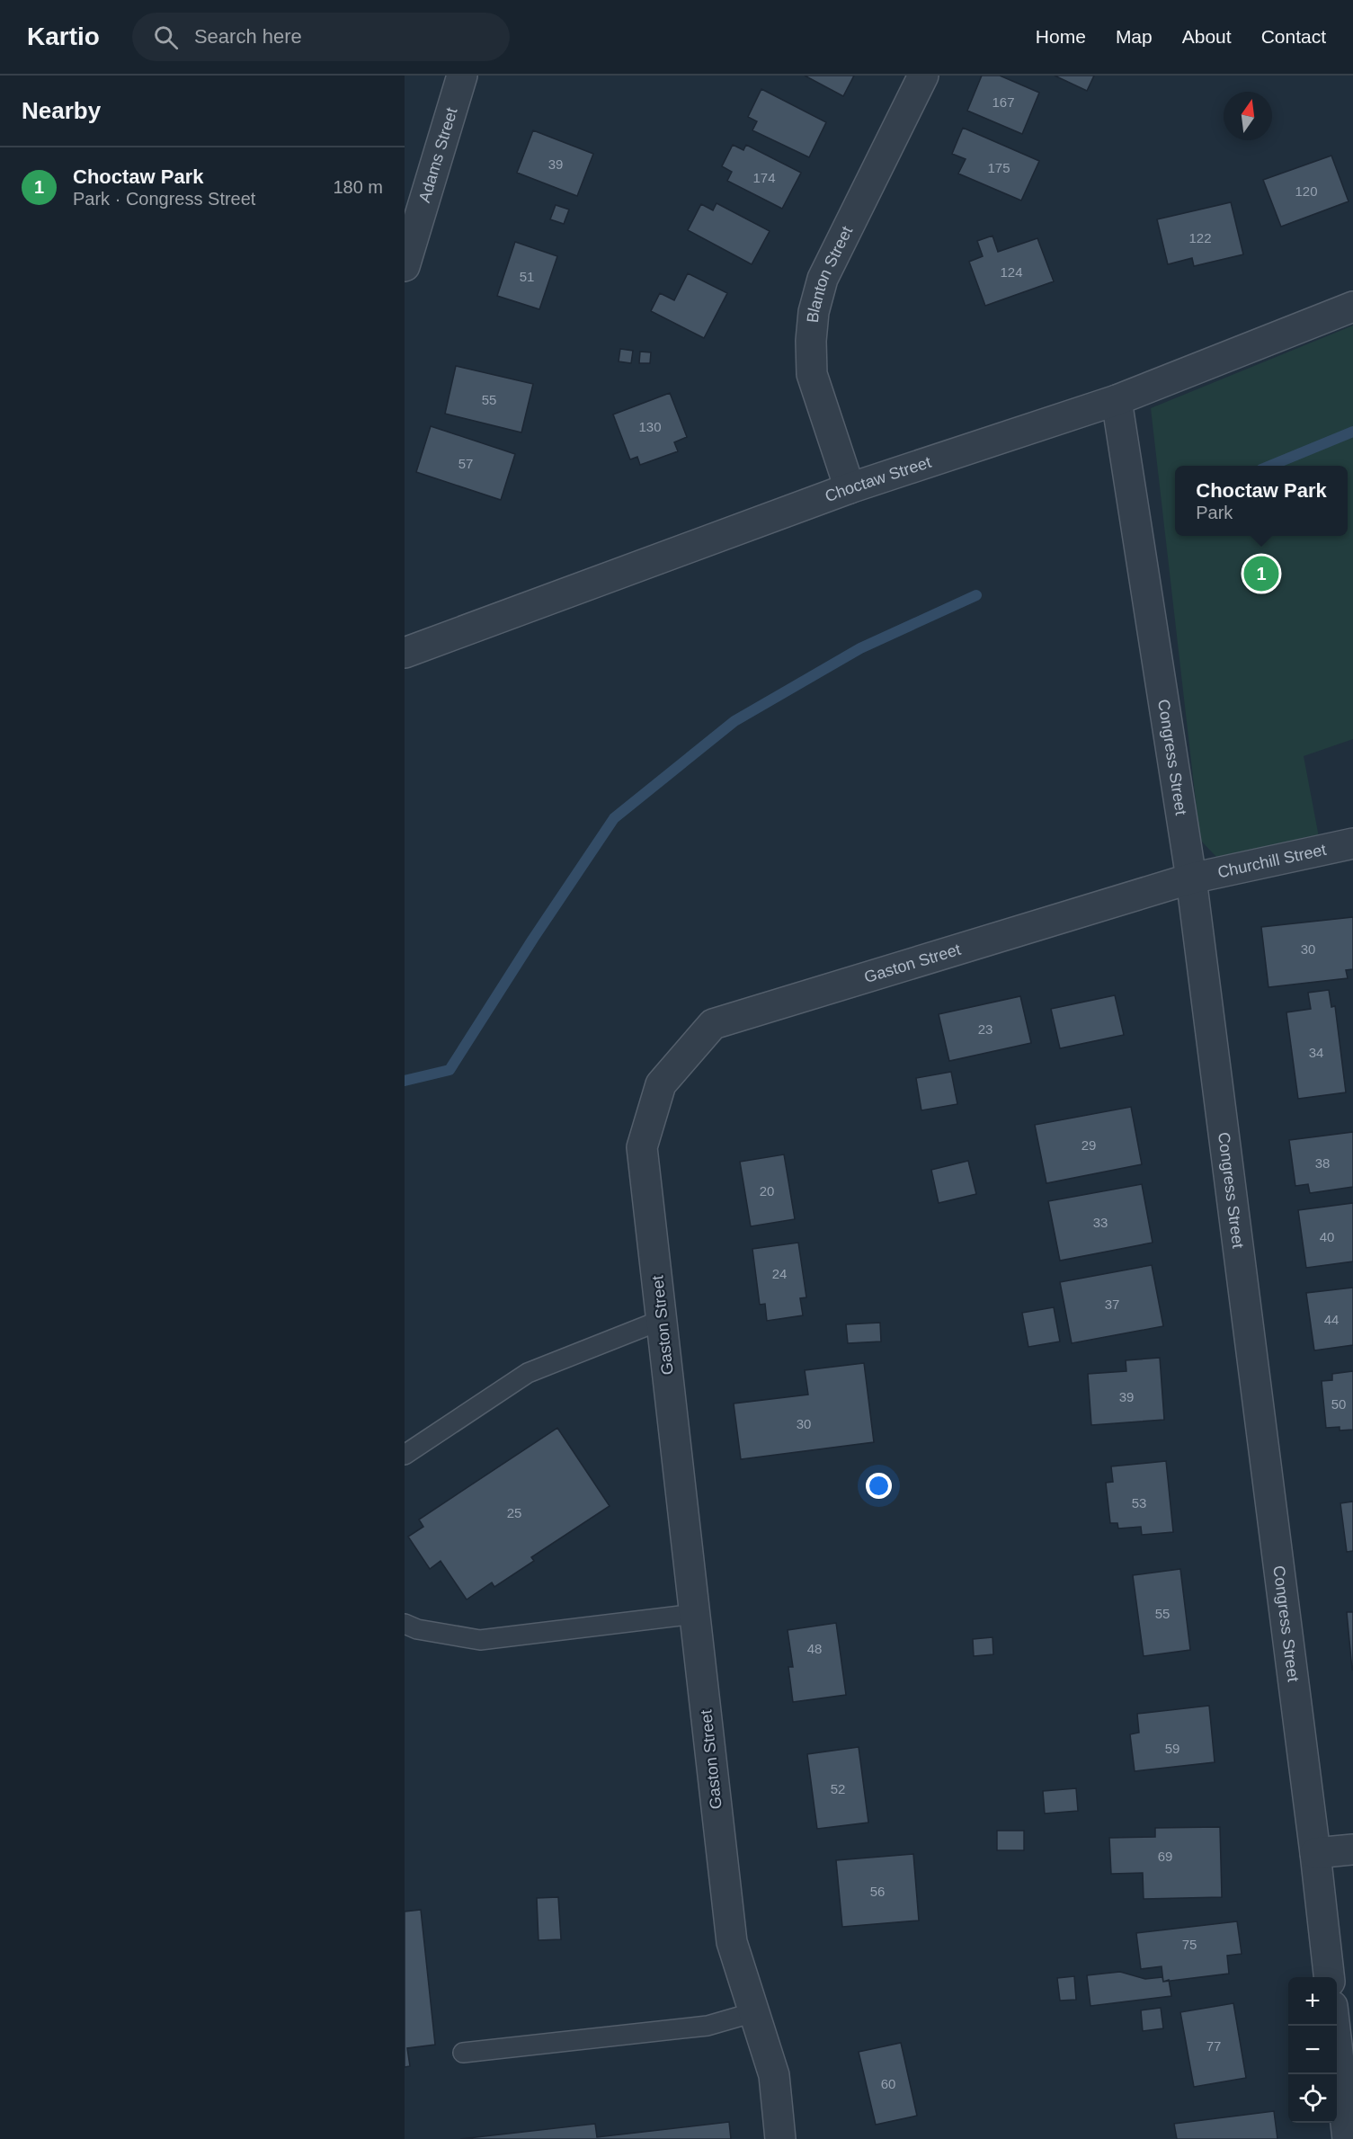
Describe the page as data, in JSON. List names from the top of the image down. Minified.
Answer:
{"streets":{"street":["Adams Street","Blanton Street","Choctaw Street","Congress Street","Churchill Street","Gaston Street"]},"crossings":[["Blanton Street","Choctaw Street"],["Choctaw Street","Congress Street"],["Congress Street","Churchill Street"],["Congress Street","Gaston Street"],["Churchill Street","Gaston Street"]],"house_numbers":["167","39","175","174","120","122","124","51","55","130","57","30","23","34","29","38","20","33","40","24","37","44","39","50","30","53","25","55","48","59","52","69","56","75","77","60"],"north":"top","page":{"header":"Kartio","search":"Search here","nav":["Home","Map","About","Contact"],"heading":"Nearby","list":[{"mark":"1","name":"Choctaw Park","note":"Park · Congress Street","value":"180 m"}],"popup":["Choctaw Park","Park"],"pins":"1","map_buttons":["+","−"]}}
